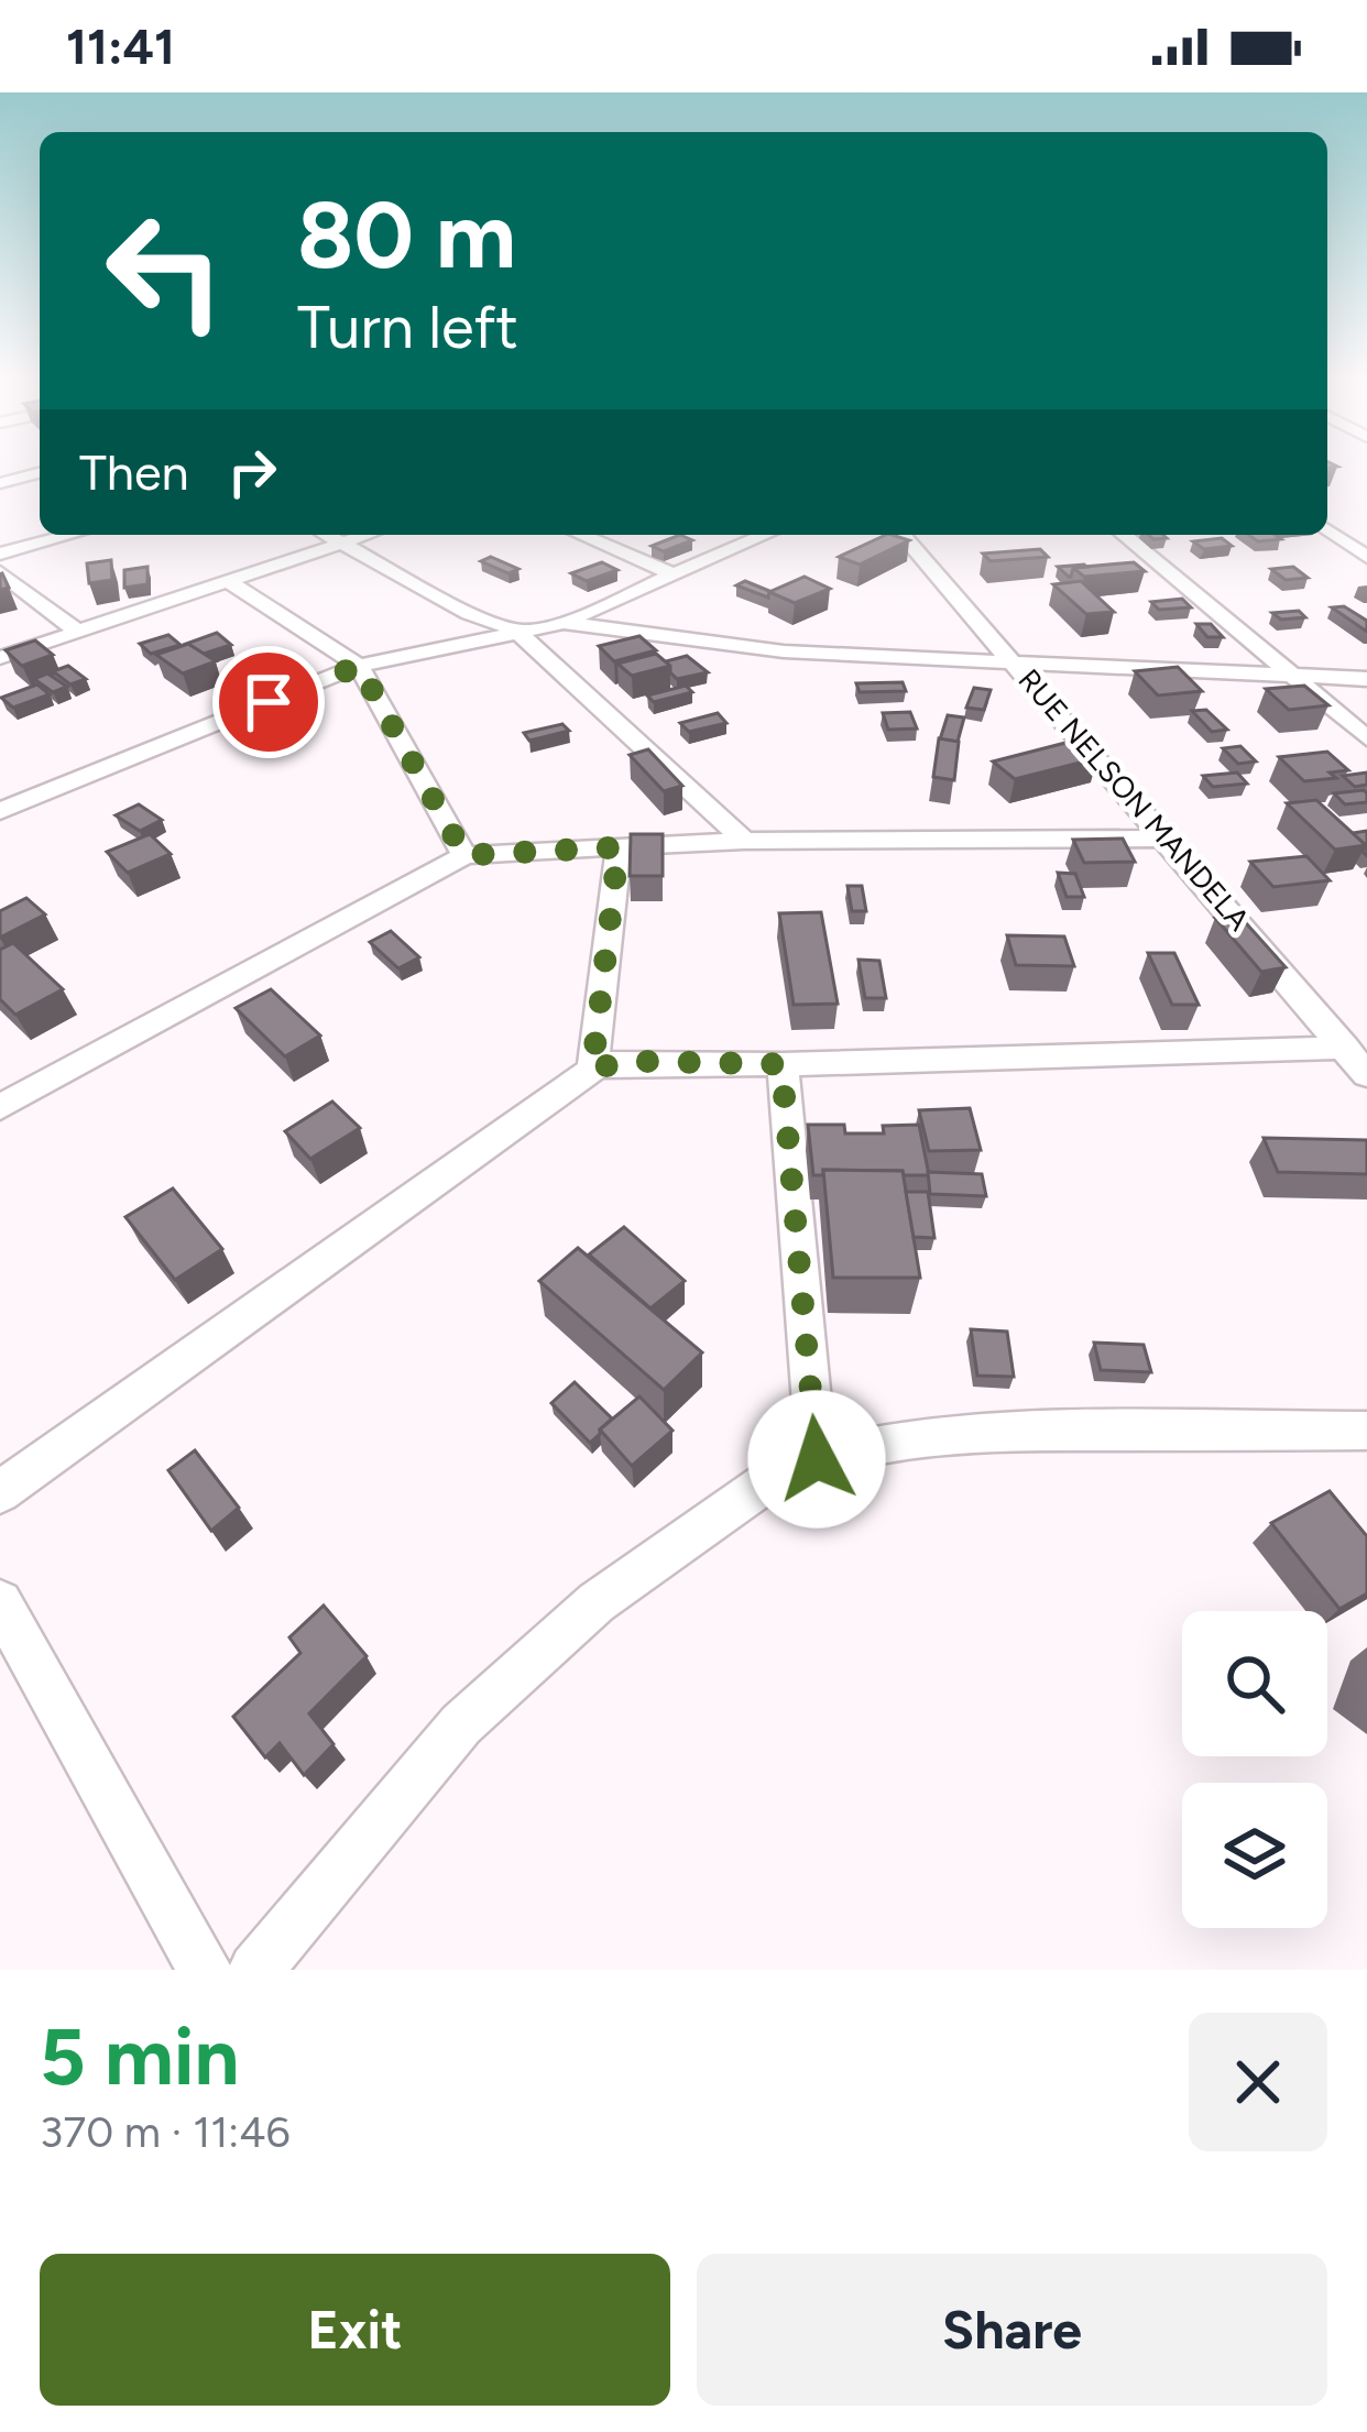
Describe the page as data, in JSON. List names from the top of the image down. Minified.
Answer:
{"streets":{"street":["RUE NELSON MANDELA"]},"page":{"status":"11:41","turn":["80 m","Turn left"],"then":"Then","heading":["5 min","370 m · 11:46"],"buttons":["Exit","Share"]}}
